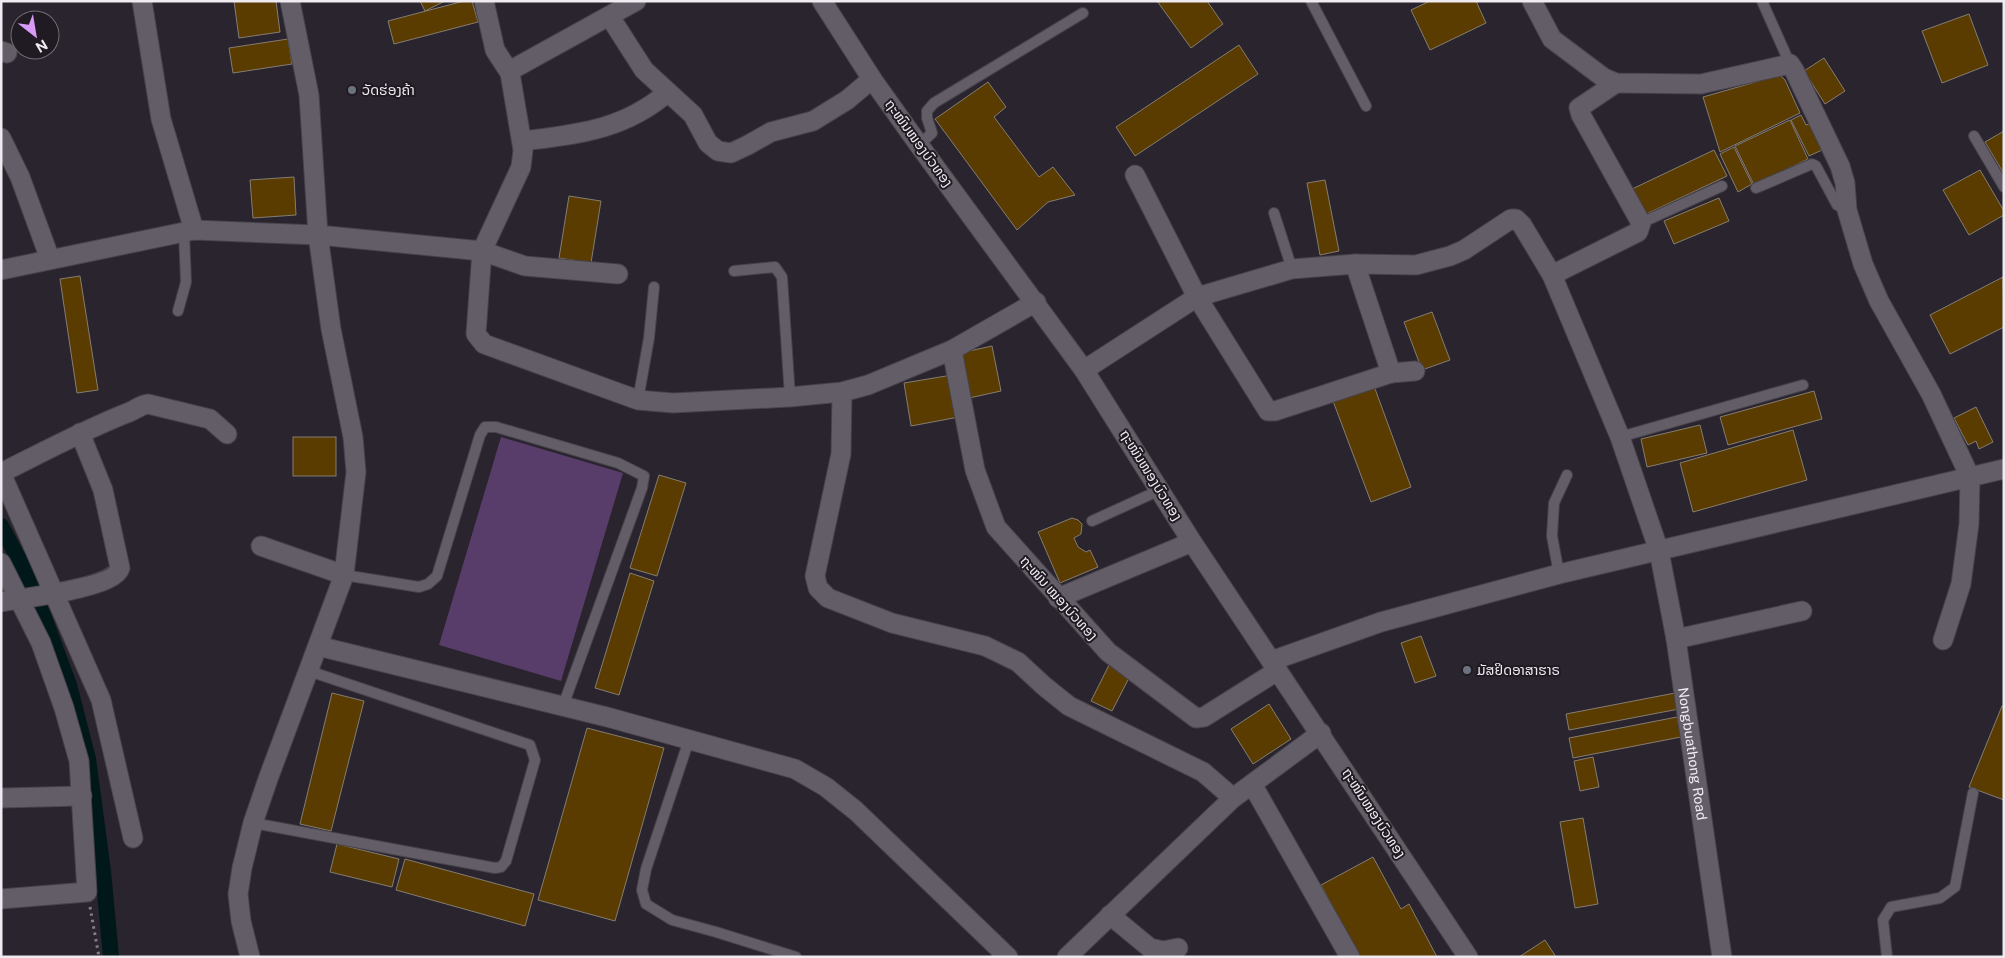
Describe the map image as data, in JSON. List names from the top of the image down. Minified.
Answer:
{"streets":{"street":["ຖະໜົນໜອງບົວທອງ","ຖະໜົນ ໝອງບົວທອງ","Nongbuathong Road"]},"crossings":[["ຖະໜົນໜອງບົວທອງ","ຖະໜົນ ໝອງບົວທອງ"]],"places":["ວັດຮ່ອງຄ້າ","ມັສຢິດອາສາຮາຣ"],"north":"bottom right"}
